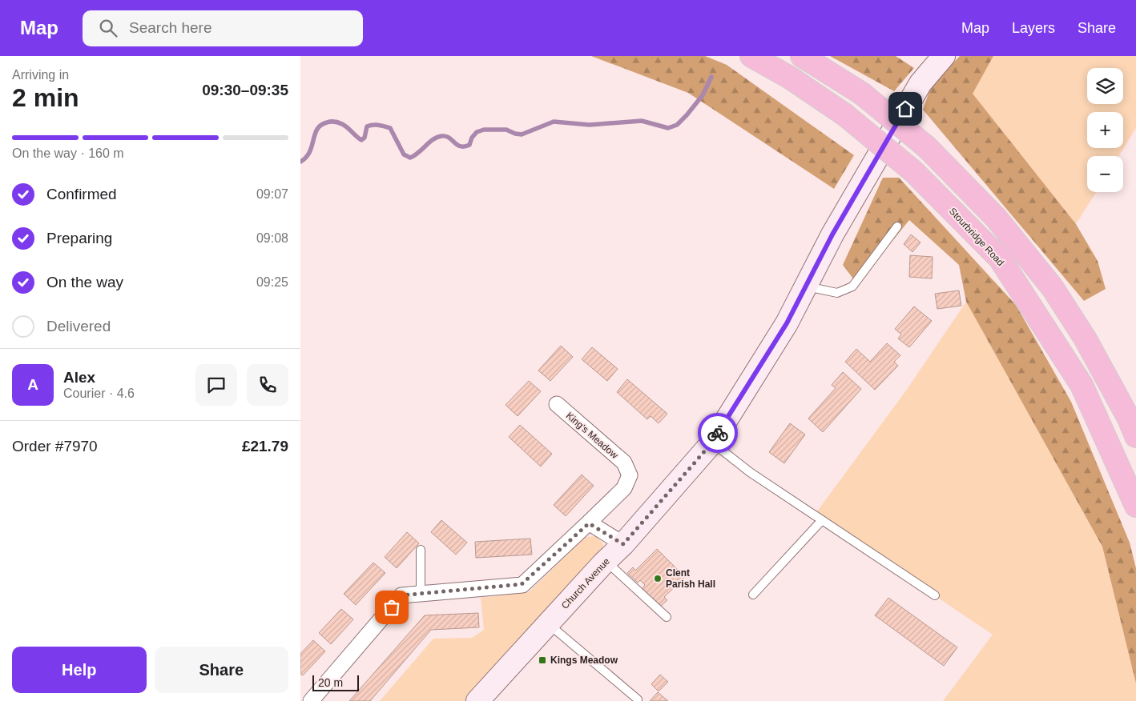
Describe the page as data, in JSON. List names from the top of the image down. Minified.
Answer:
{"streets":{"highway":["Stourbridge Road"],"street":["King's Meadow","Church Avenue"]},"places":{"other":["Clent Parish Hall"],"transit":["Kings Meadow"]},"scale_bar":"20 m","page":{"header":"Map","search":"Search here","nav":["Map","Layers","Share"],"heading":["2 min","Arriving in","09:30–09:35"],"panel":["Alex","Courier · 4.6","Order #7970","£21.79"],"map_buttons":["+","−"],"bar":"On the way · 160 m","list":[["Confirmed","09:07"],["Preparing","09:08"],["On the way","09:25"],"Delivered"],"round":"A","buttons":["Help","Share"],"scale":"20 m"}}
